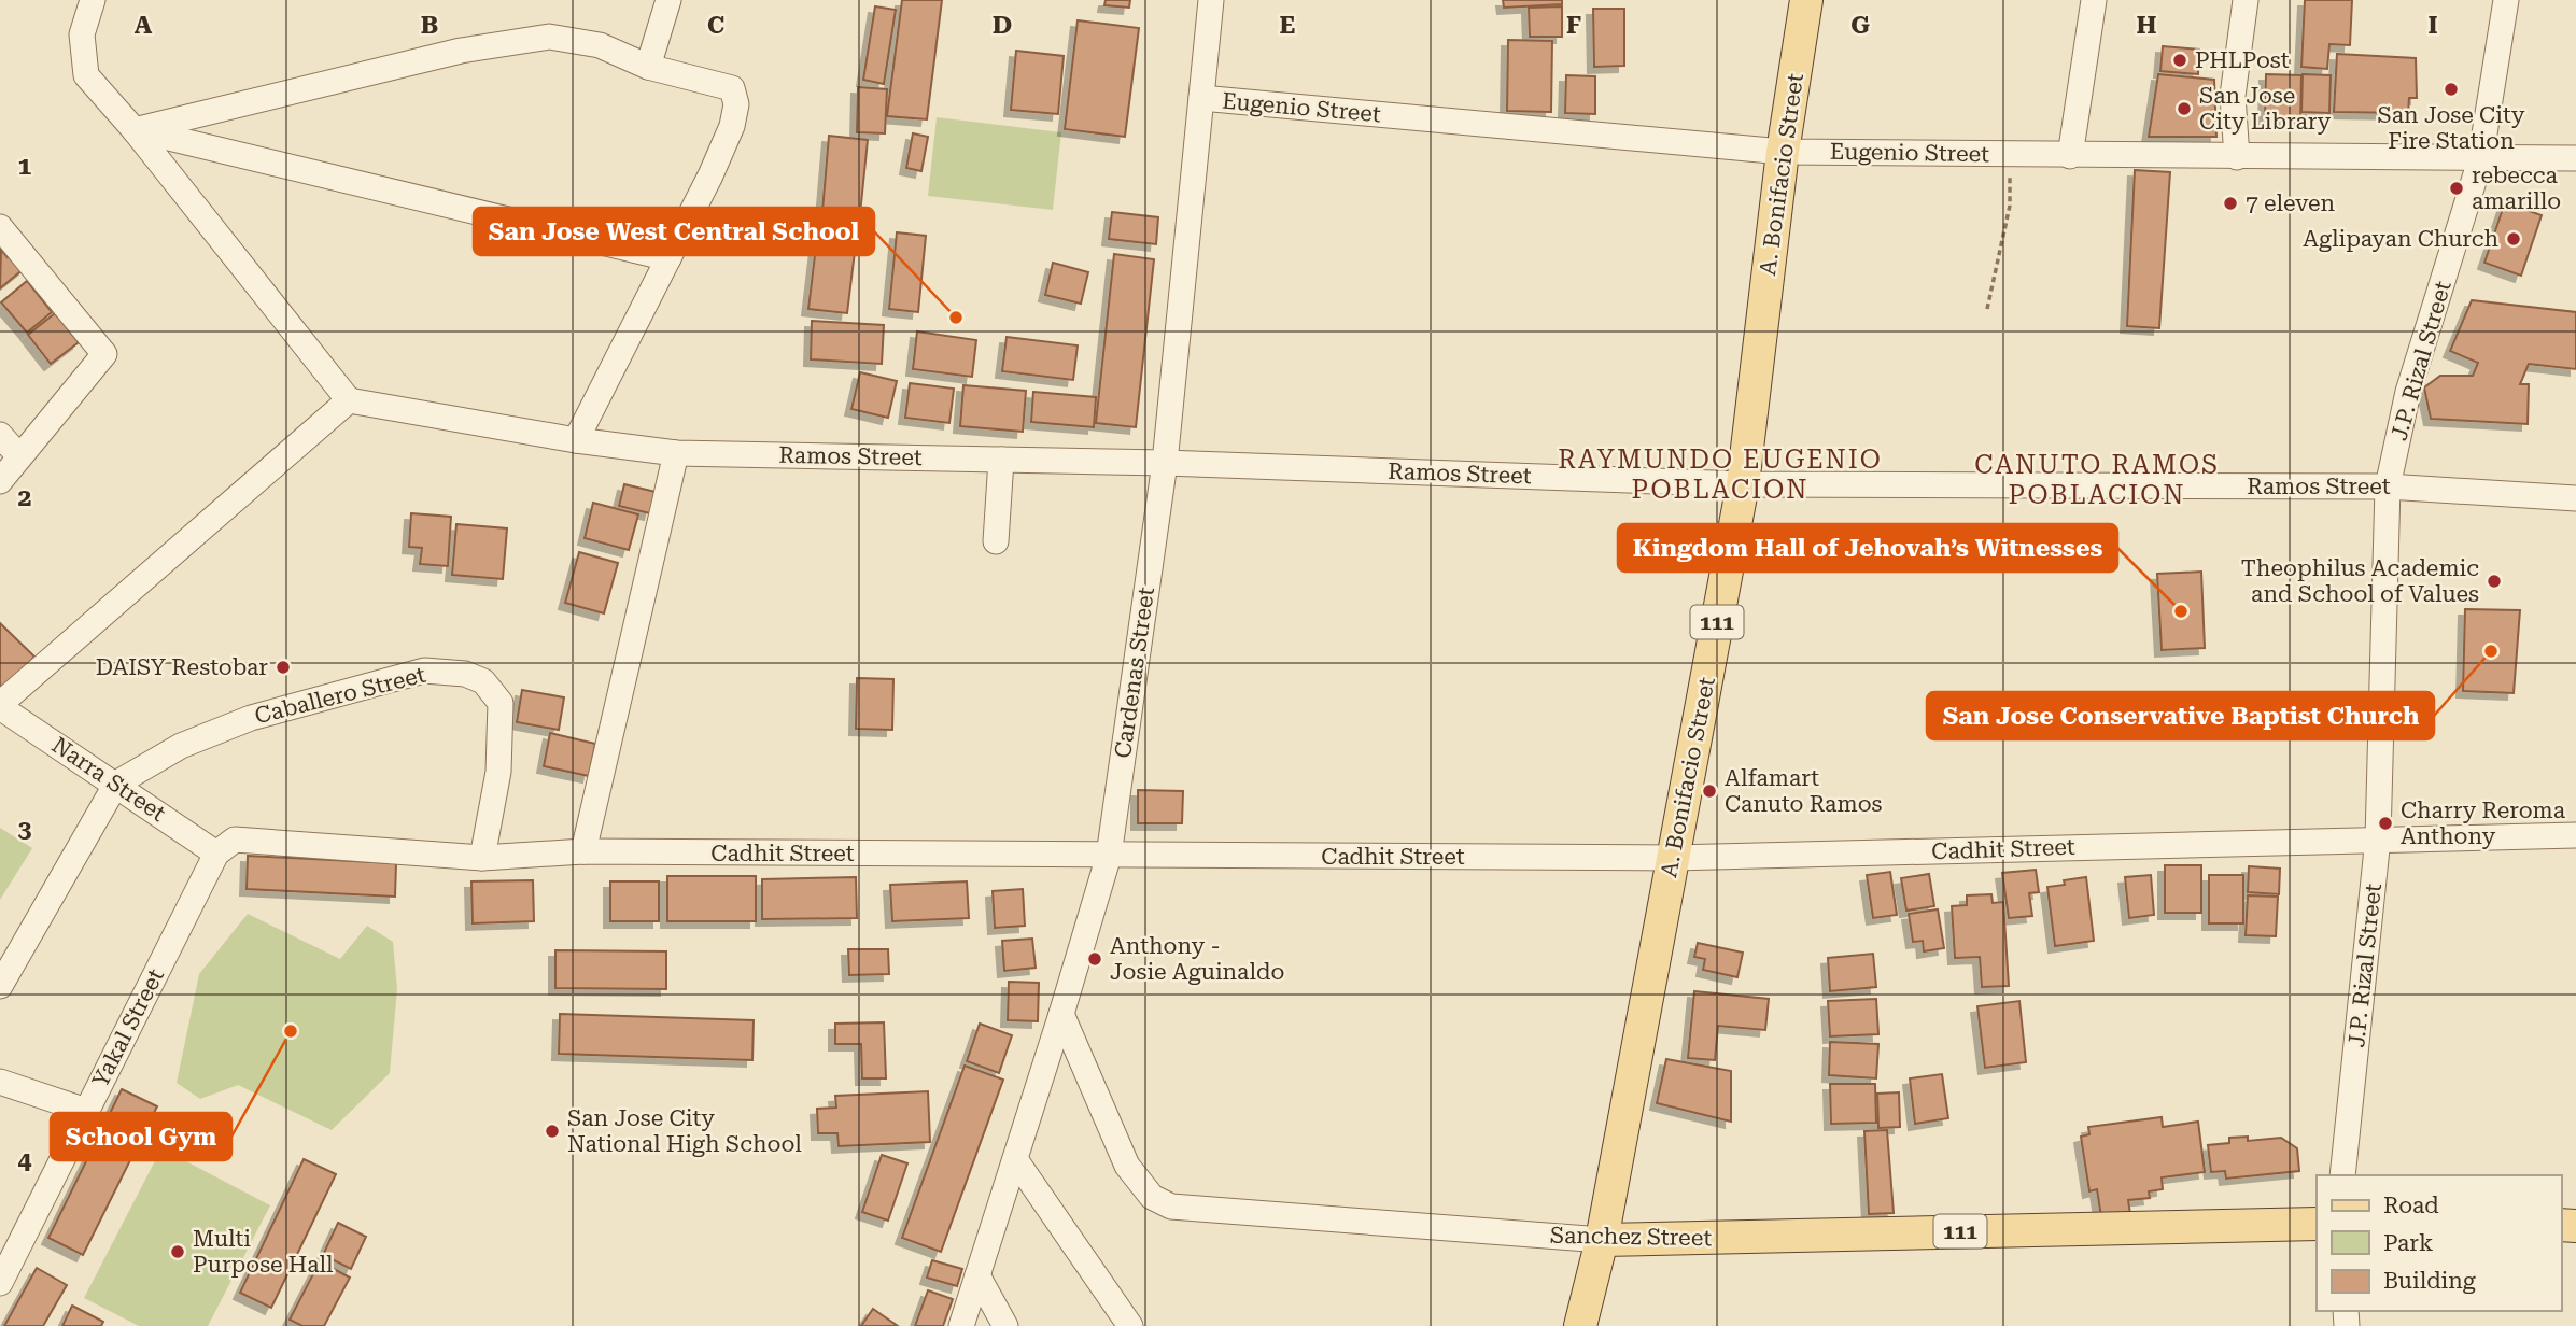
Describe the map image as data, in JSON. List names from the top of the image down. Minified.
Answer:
{"streets":{"main road":["A. Bonifacio Street","111","Sanchez Street"],"street":["Eugenio Street","J.P. Rizal Street","Ramos Street","Cardenas Street","Caballero Street","Narra Street","Cadhit Street","Yakal Street"]},"crossings":[["Eugenio Street","A. Bonifacio Street"],["Eugenio Street","J.P. Rizal Street"],["Eugenio Street","Cardenas Street"],["A. Bonifacio Street","Ramos Street"],["A. Bonifacio Street","Cadhit Street"],["A. Bonifacio Street","Sanchez Street"],["J.P. Rizal Street","Ramos Street"],["J.P. Rizal Street","Cadhit Street"],["Ramos Street","Cardenas Street"],["Cardenas Street","Cadhit Street"],["Cardenas Street","Sanchez Street"],["Caballero Street","Narra Street"],["Caballero Street","Cadhit Street"],["Narra Street","Cadhit Street"],["Narra Street","Yakal Street"],["Cadhit Street","Yakal Street"]],"districts":["RAYMUNDO EUGENIO POBLACION","CANUTO RAMOS POBLACION"],"places":["PHLPost","San Jose City Fire Station","San Jose City Library","rebecca amarillo","7 eleven","Aglipayan Church","San Jose West Central School","Theophilus Academic and School of Values","Kingdom Hall of Jehovah’s Witnesses","San Jose Conservative Baptist Church","DAISY Restobar","Alfamart Canuto Ramos","Charry Reroma Anthony","Anthony - Josie Aguinaldo","School Gym","San Jose City National High School","Multi Purpose Hall"],"legend":["Road","Park","Building"],"grid":{"columns":["A","B","C","D","E","F","G","H","I"],"rows":["1","2","3","4"]}}
